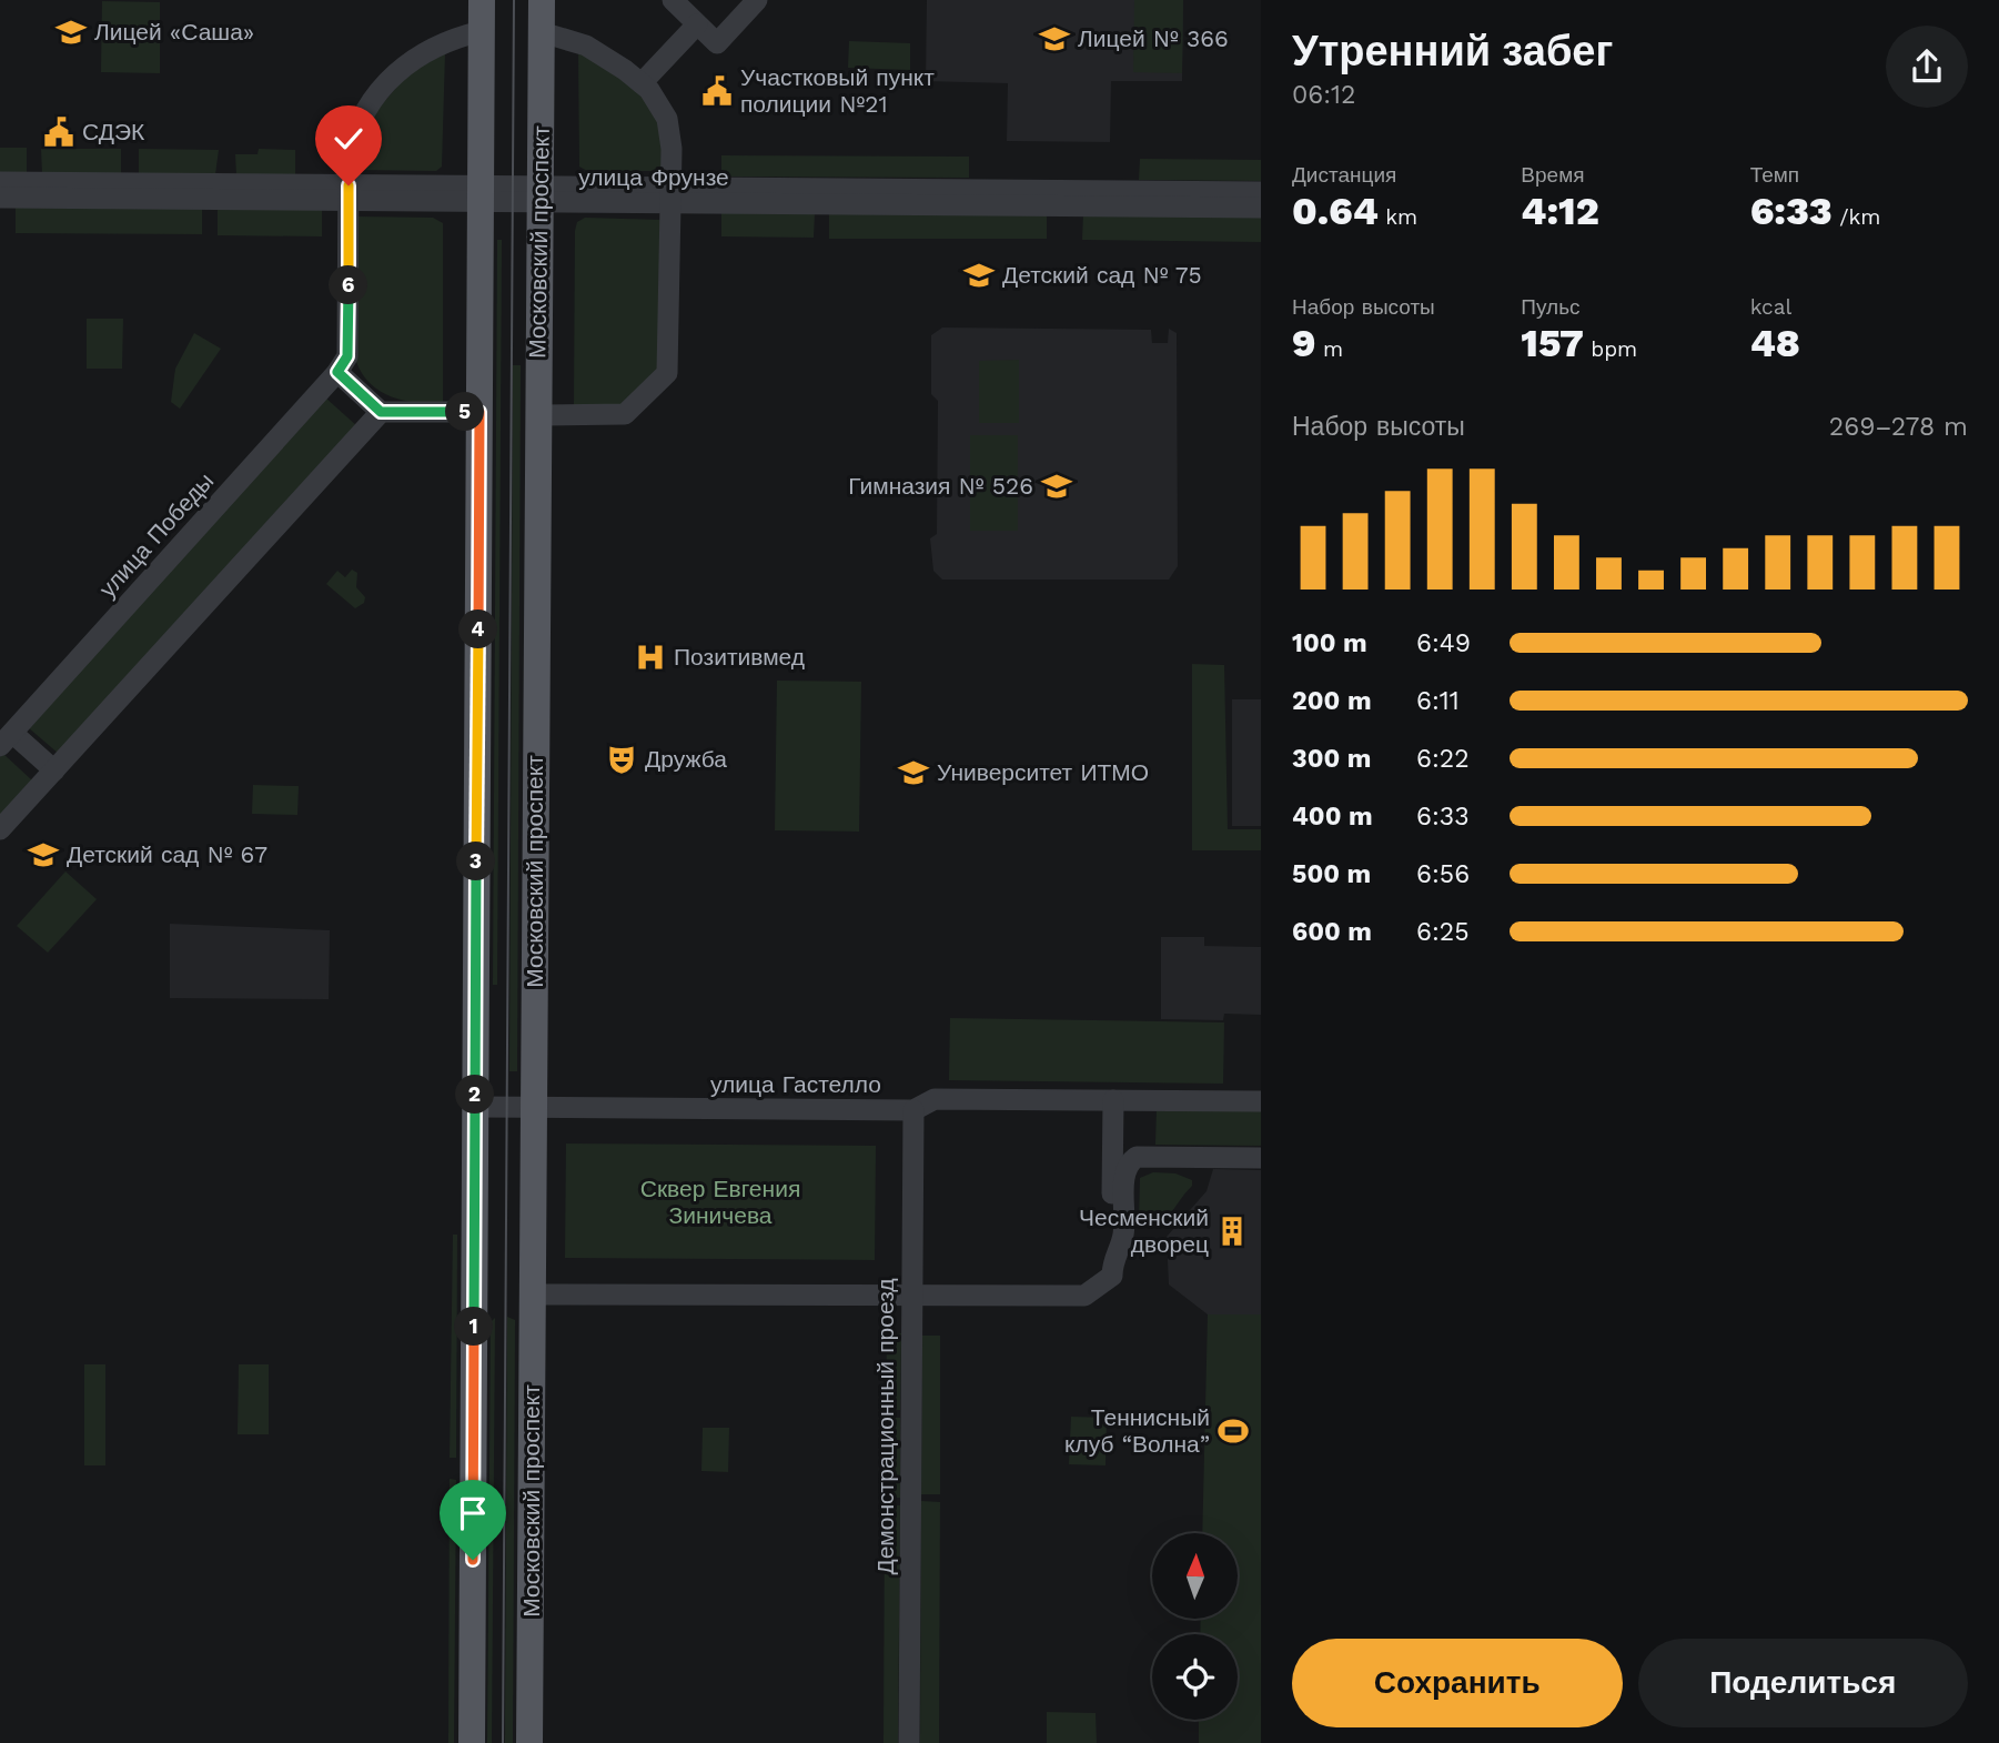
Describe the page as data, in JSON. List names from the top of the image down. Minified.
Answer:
{"streets":{"main road":["Московский проспект"],"street":["улица Фрунзе","улица Победы","улица Гастелло","Демонстрационный проезд"]},"crossings":[["улица Фрунзе","Московский проспект"],["Московский проспект","улица Гастелло"],["улица Гастелло","Демонстрационный проезд"]],"parks":["Сквер Евгения Зиничева"],"places":{"school or university":["Лицей «Саша»","Лицей № 366","Детский сад № 75","Гимназия № 526","Университет ИТМО","Детский сад № 67"],"public building":["Участковый пункт полиции №21","СДЭК"],"hospital":["Позитивмед"],"theatre":["Дружба"],"building":["Чесменский дворец"],"sports":["Теннисный клуб “Волна”"]},"north":"top","page":{"heading":["Утренний забег","06:12"],"stats":[["Дистанция","0.64 km"],["Время","4:12"],["Темп","6:33 /km"],["Набор высоты","9 m"],["Пульс","157 bpm"],["kcal","48"]],"pins":["6","5","4","3","2","1"],"chart":["Набор высоты","269–278 m"],"list":[{"name":"100 m","note":"6:49"},{"name":"200 m","note":"6:11"},{"name":"300 m","note":"6:22"},{"name":"400 m","note":"6:33"},{"name":"500 m","note":"6:56"},{"name":"600 m","note":"6:25"}],"buttons":["Сохранить","Поделиться"]}}
